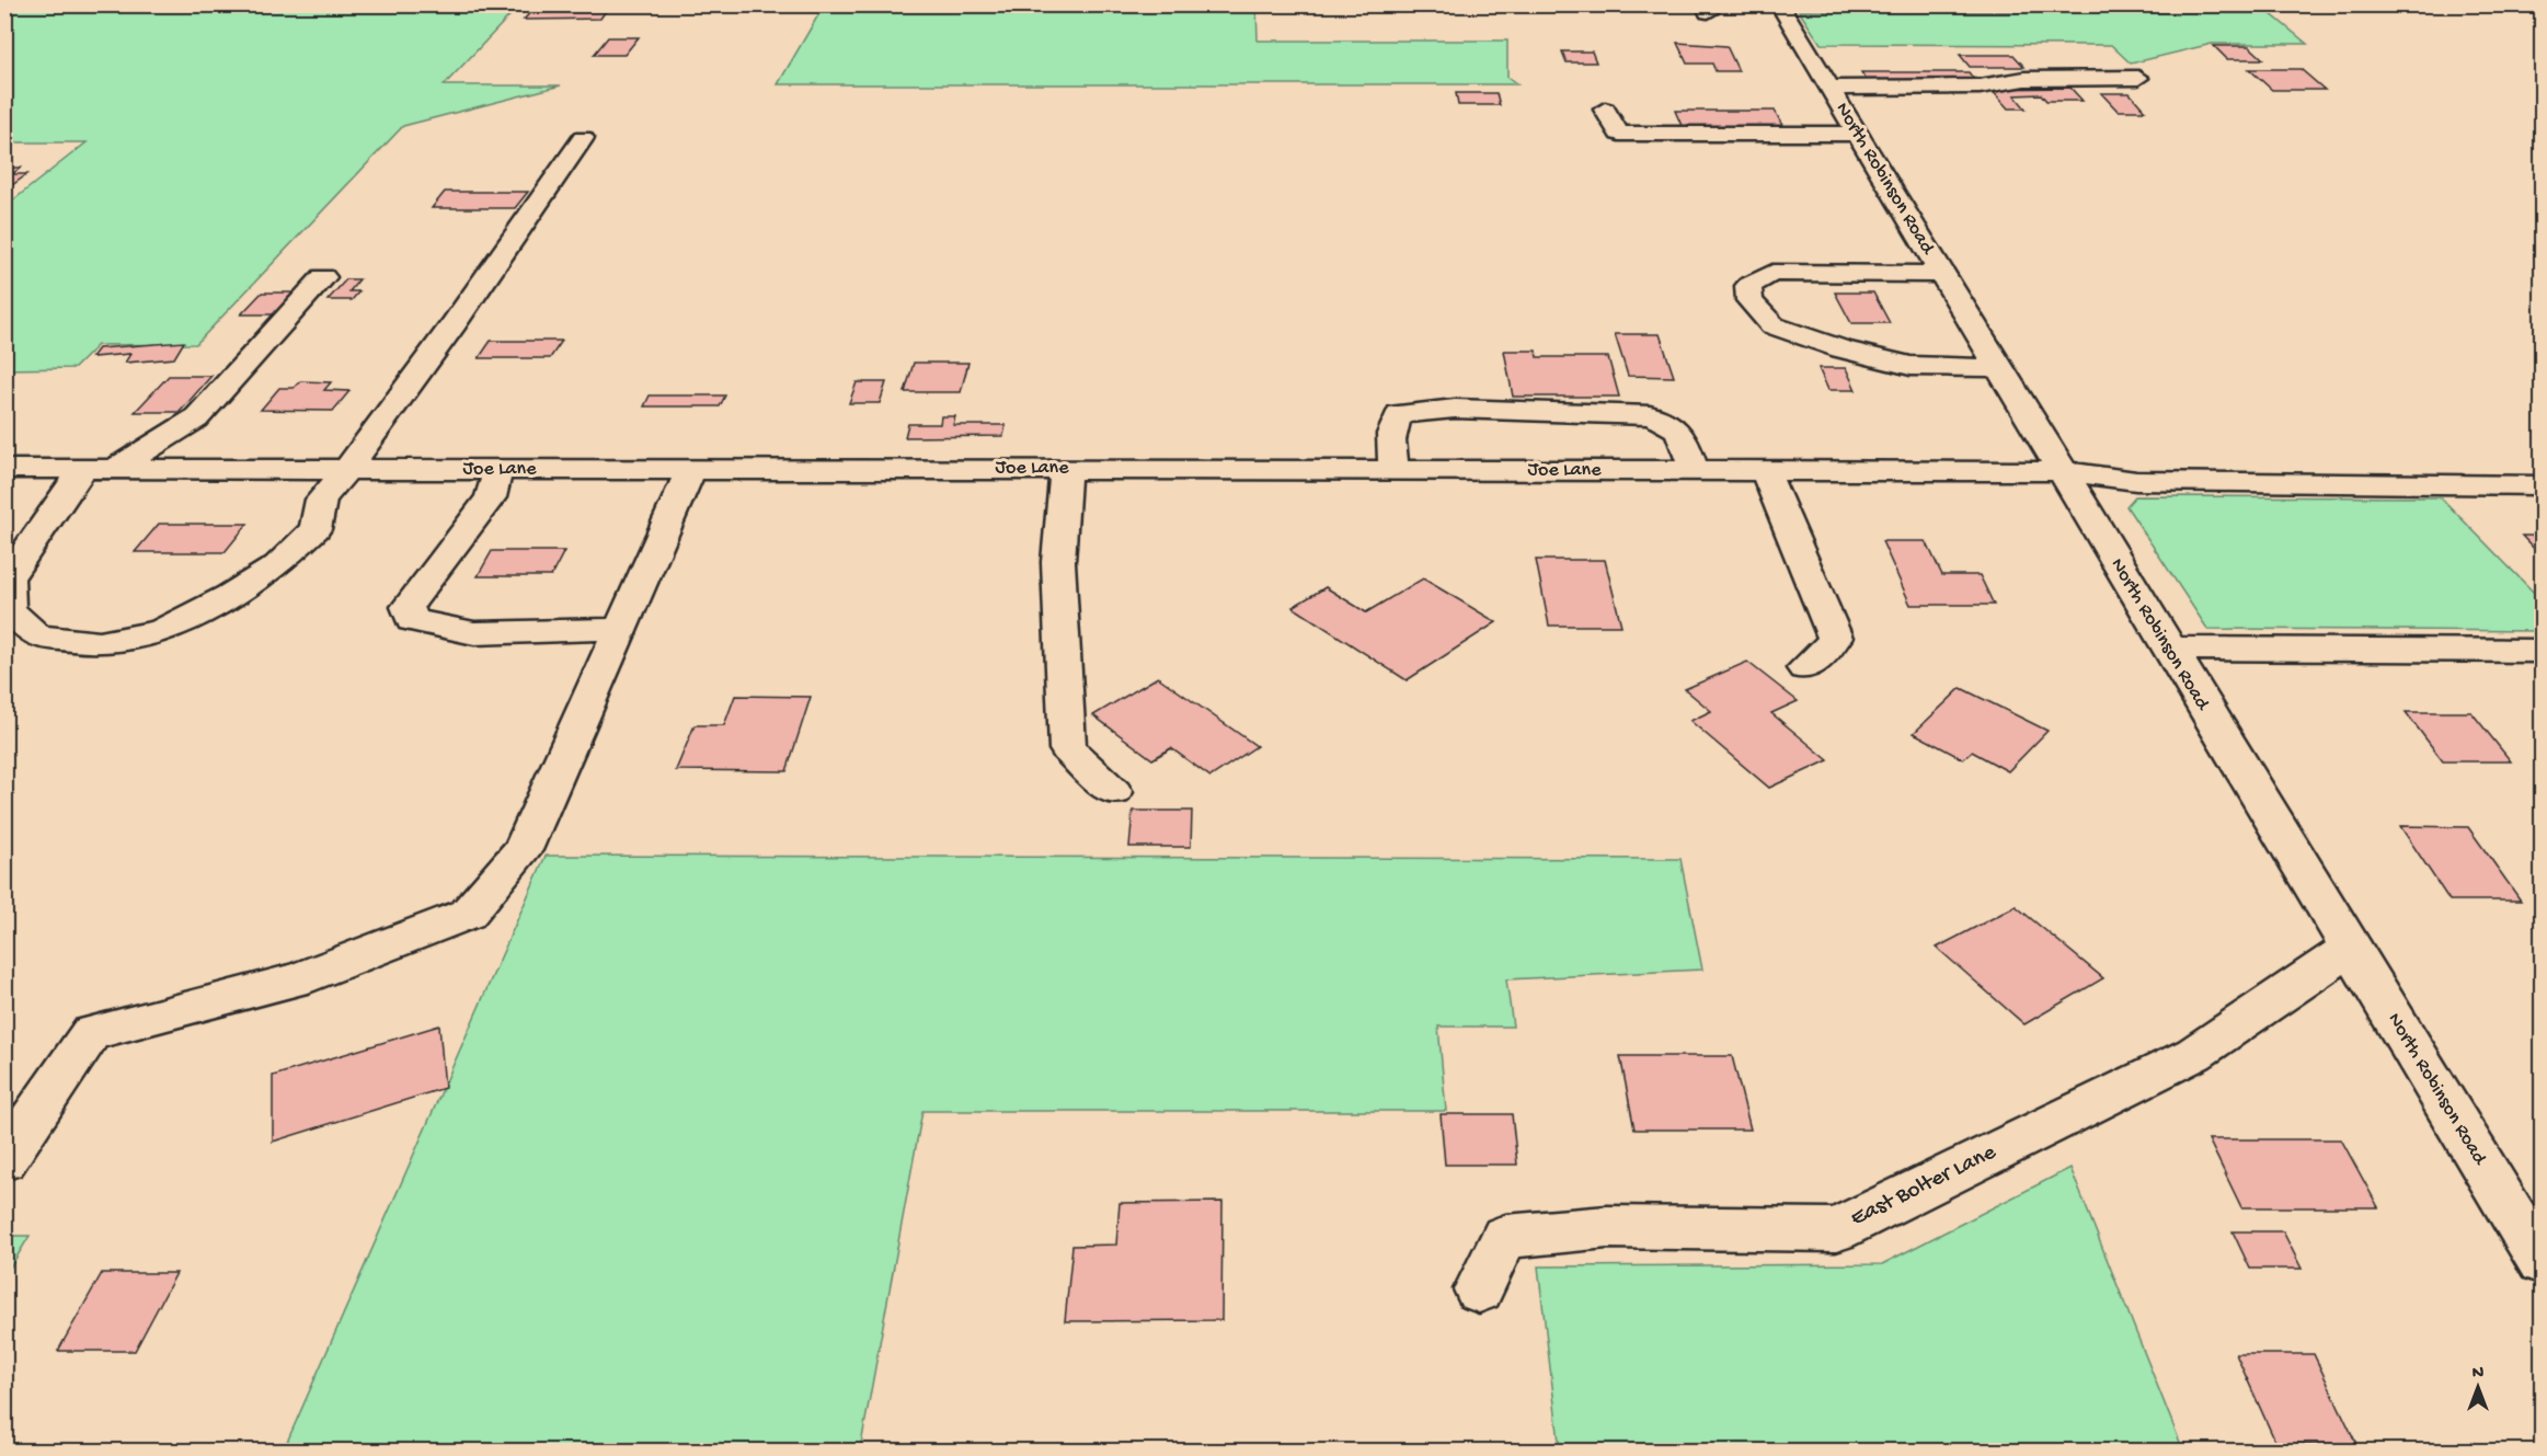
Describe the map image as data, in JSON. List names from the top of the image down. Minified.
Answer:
{"streets":{"street":["North Robinson Road","Joe Lane","East Bolter Lane"]},"crossings":[["North Robinson Road","Joe Lane"],["North Robinson Road","East Bolter Lane"]],"north":"top"}
